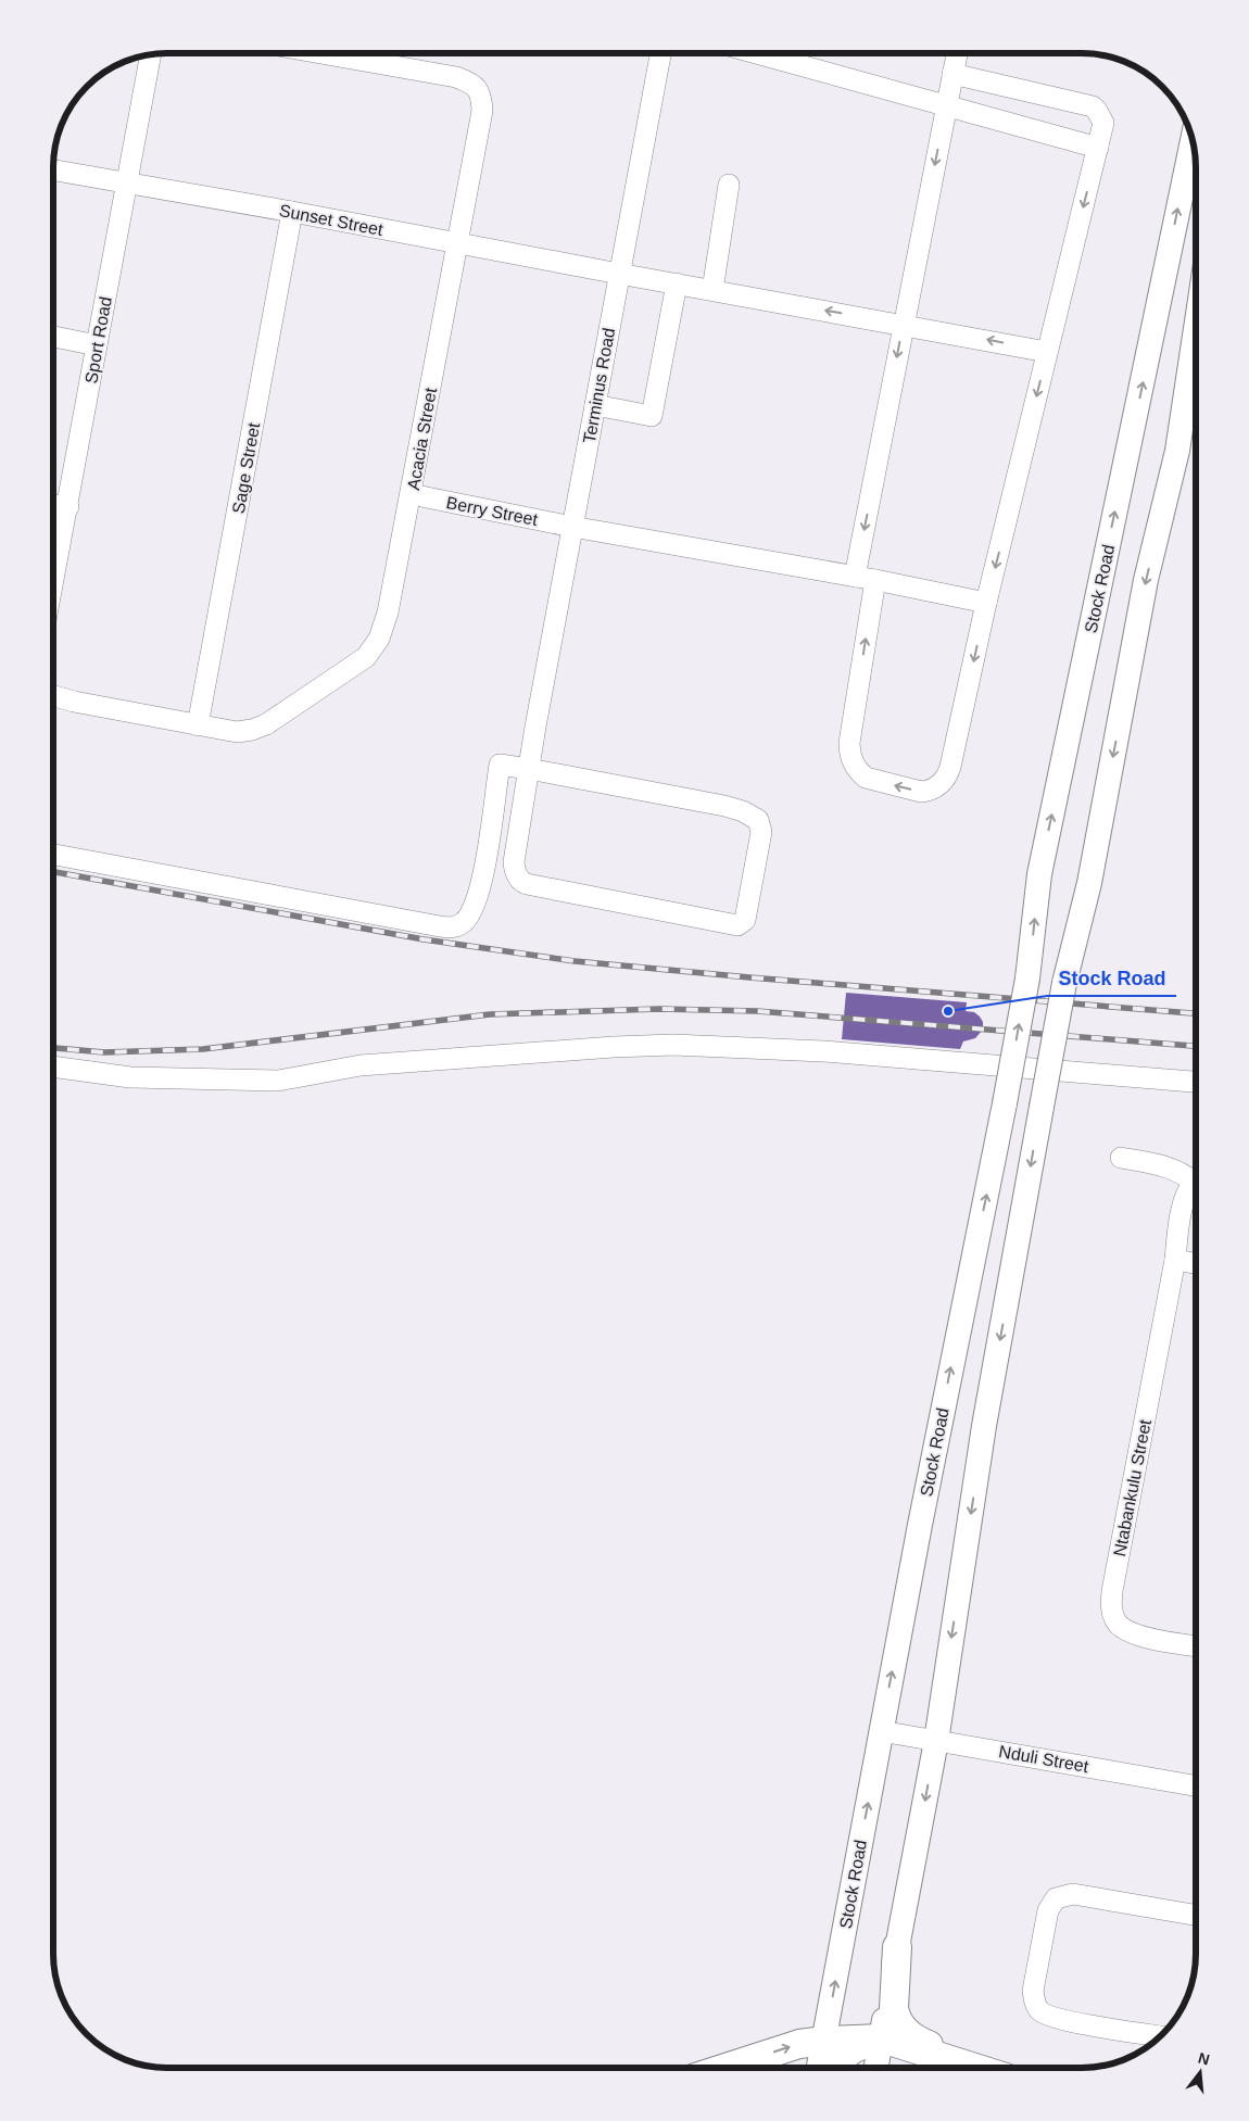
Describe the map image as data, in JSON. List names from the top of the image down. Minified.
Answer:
{"streets":{"main road":["Stock Road"],"street":["Sunset Street","Sport Road","Terminus Road","Acacia Street","Sage Street","Berry Street","Ntabankulu Street","Nduli Street"]},"crossings":[["Sunset Street","Sport Road"],["Sunset Street","Terminus Road"],["Sunset Street","Acacia Street"],["Sunset Street","Sage Street"],["Terminus Road","Berry Street"],["Acacia Street","Sage Street"],["Acacia Street","Berry Street"],["Stock Road","Nduli Street"]],"places":["Stock Road"],"north":"top"}
